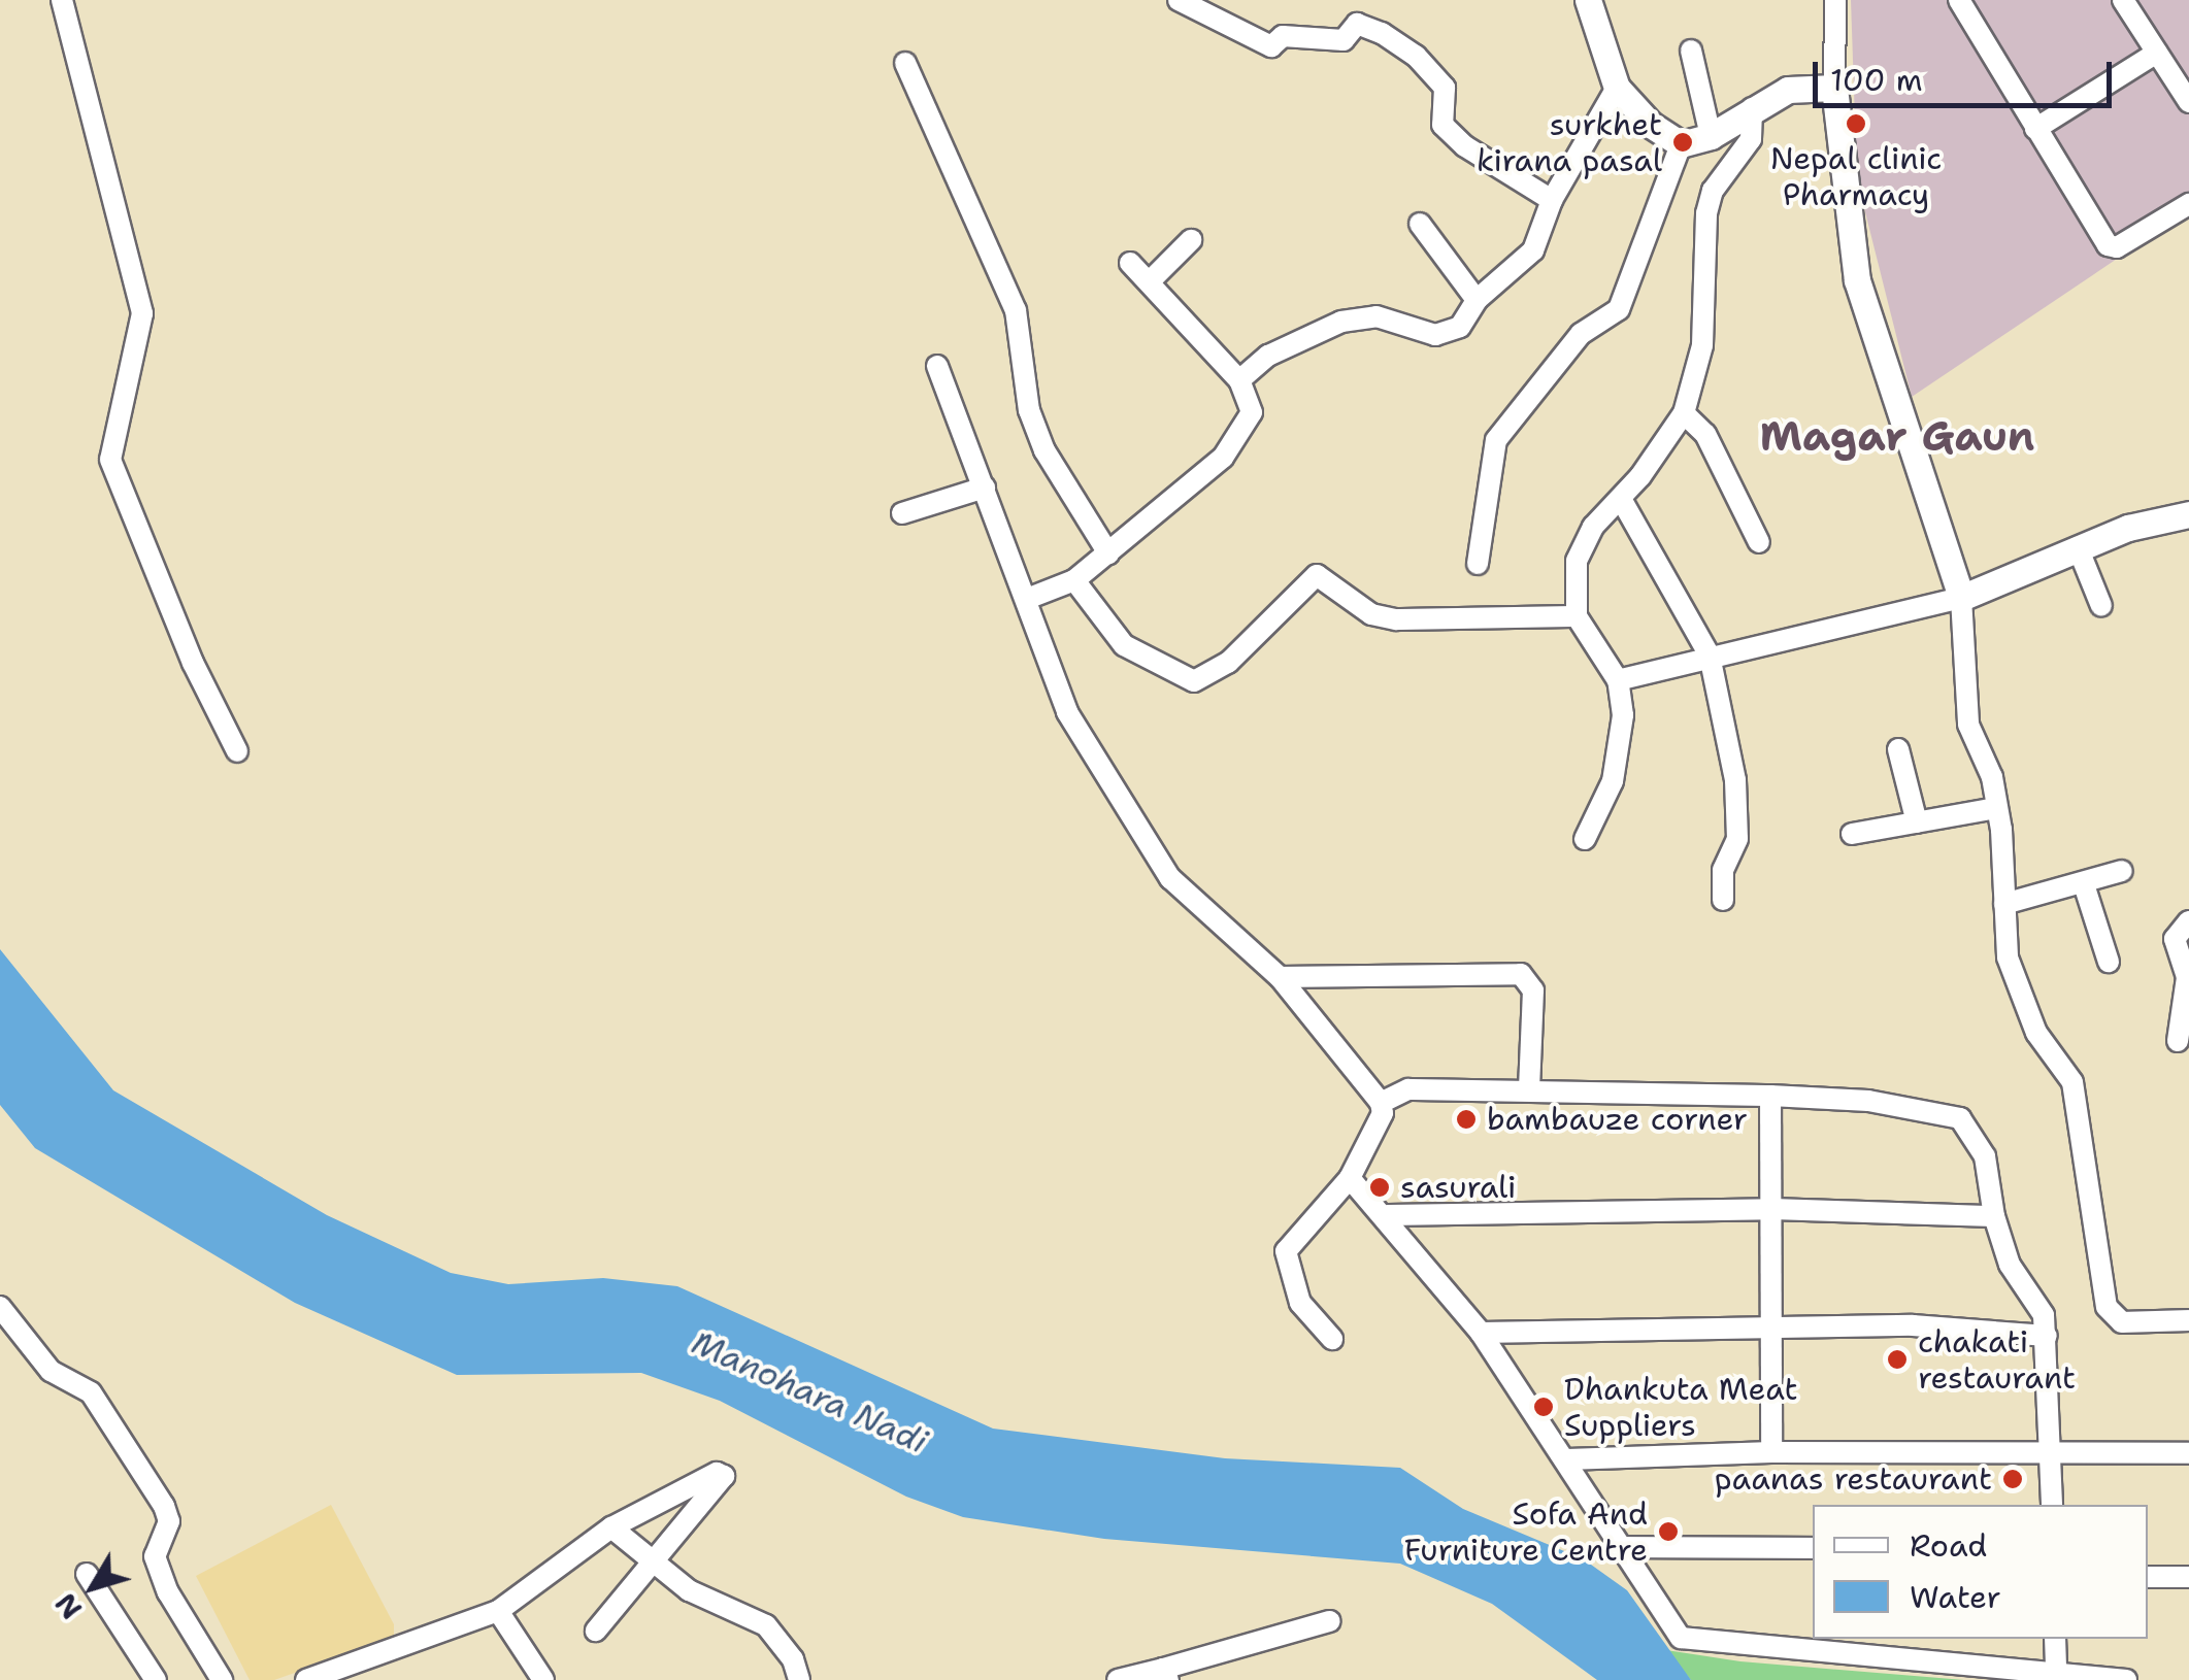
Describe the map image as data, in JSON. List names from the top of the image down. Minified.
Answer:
{"districts":["Magar Gaun"],"water":["Manohara Nadi"],"places":["Nepal clinic Pharmacy","surkhet kirana pasal","bambauze corner","sasurali","chakati restaurant","Dhankuta Meat Suppliers","paanas restaurant","Sofa And Furniture Centre"],"legend":["Road","Water"],"scale_bar":"100 m","north":"bottom left"}
